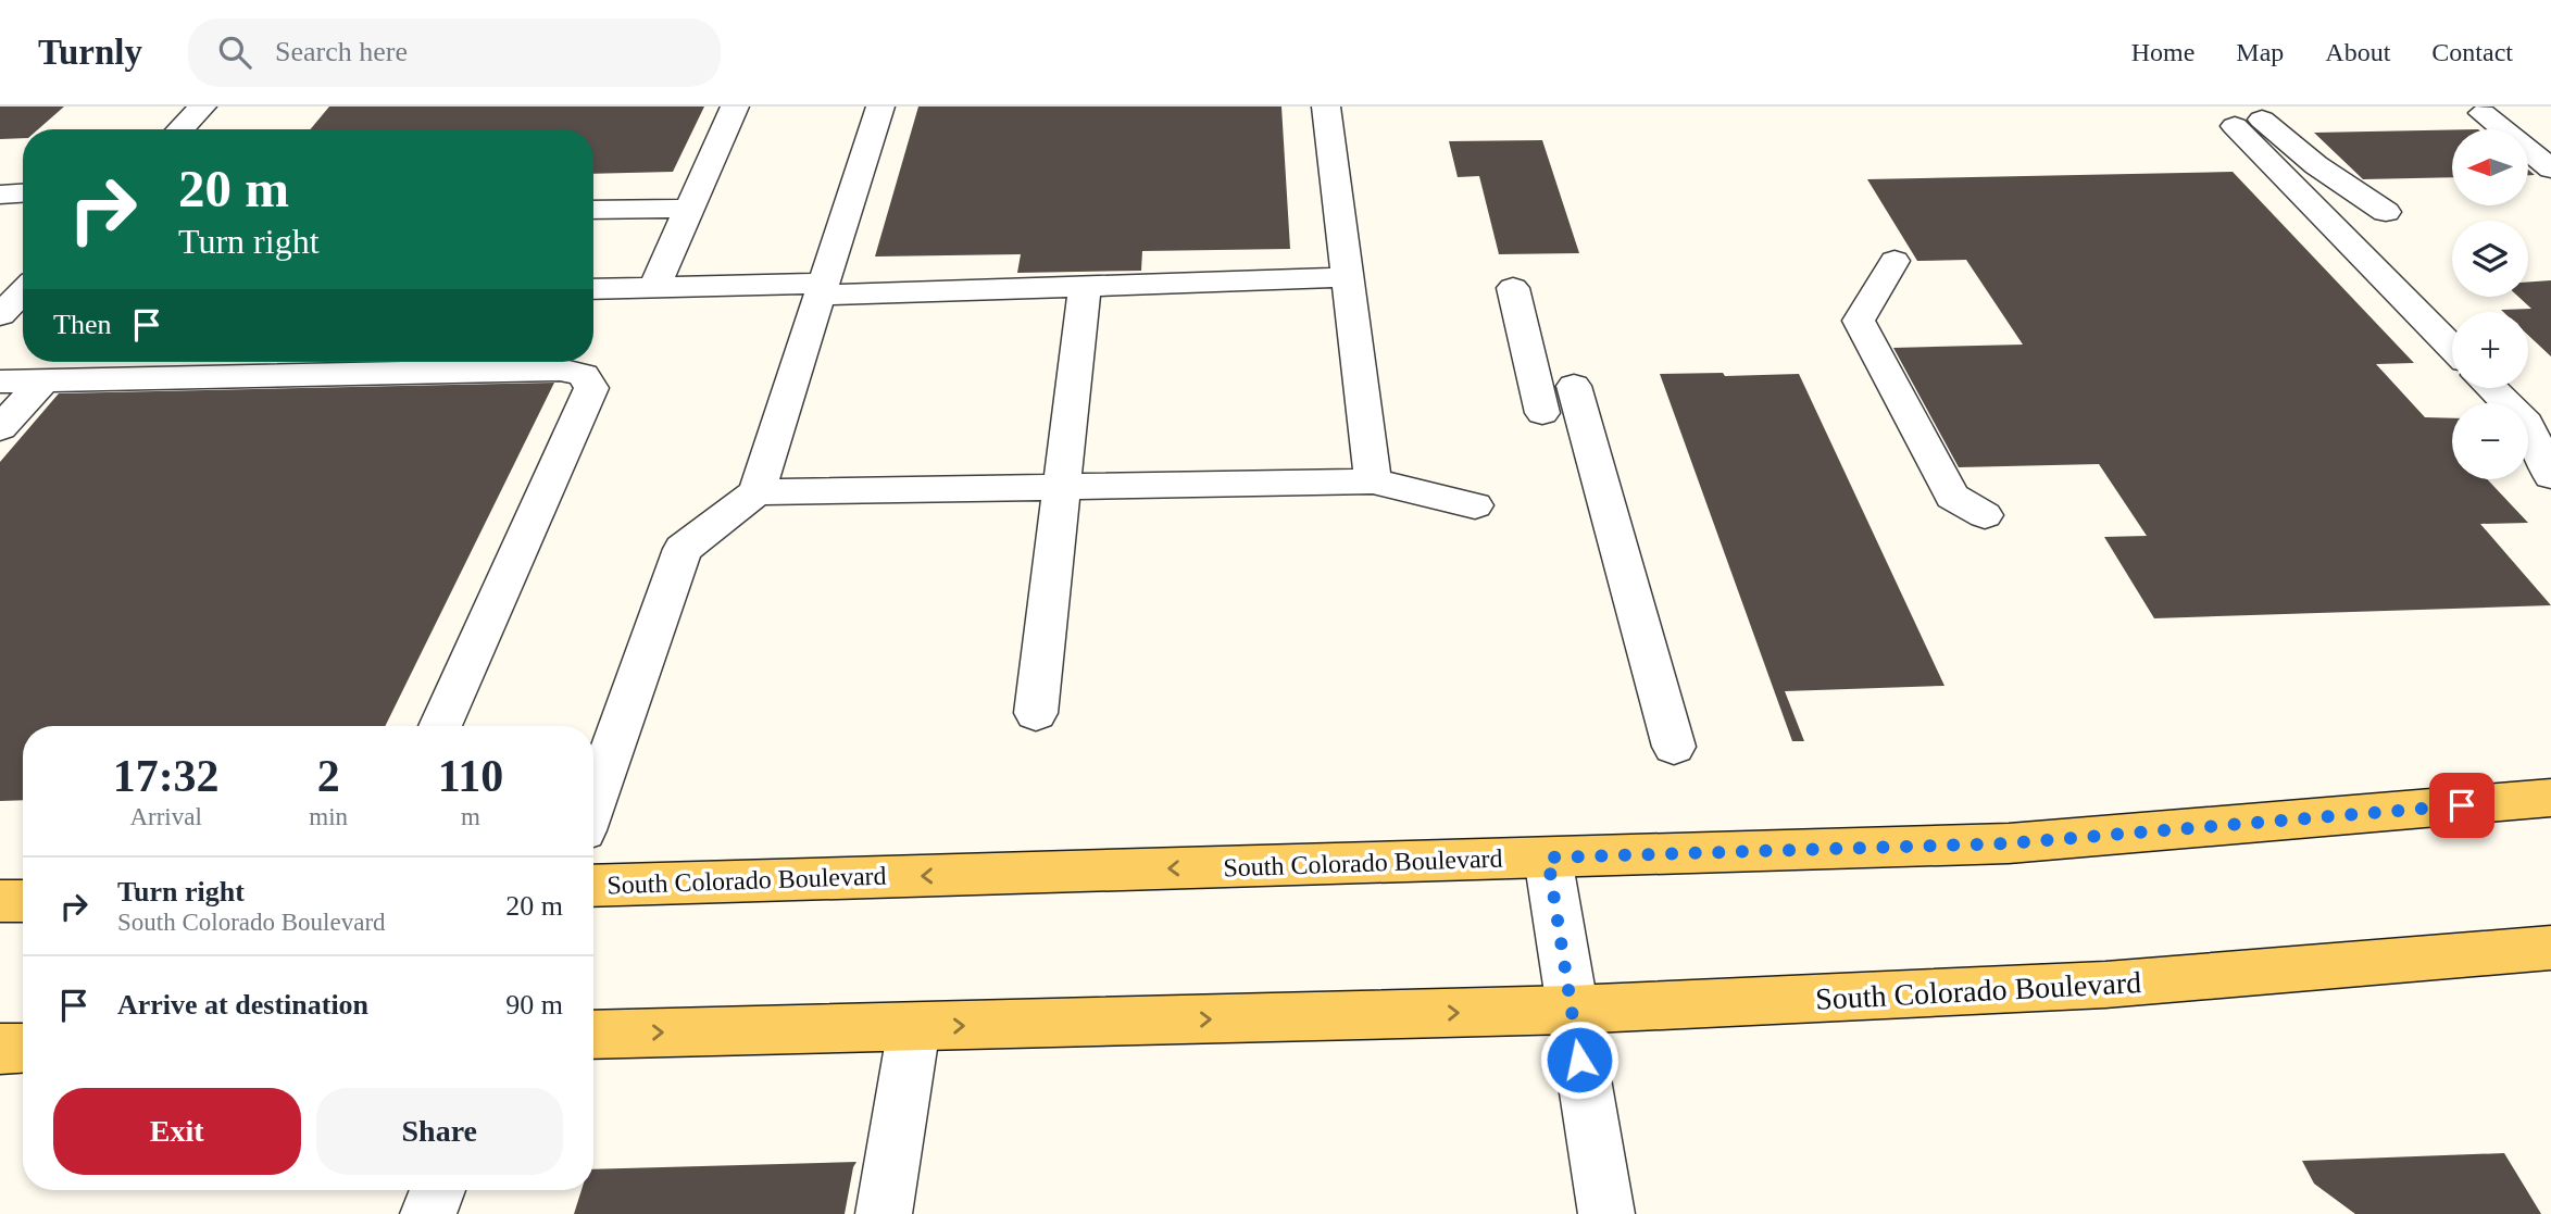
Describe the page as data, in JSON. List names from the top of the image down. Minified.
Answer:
{"streets":{"main road":["South Colorado Boulevard"]},"north":"left","page":{"header":"Turnly","search":"Search here","nav":["Home","Map","About","Contact"],"map_buttons":["+","−"],"turn":["20 m","Turn right"],"then":"Then","eta":["17:32","Arrival","2","min","110","m"],"list":[{"name":"Turn right","note":"South Colorado Boulevard","value":"20 m"},{"name":"Arrive at destination","value":"90 m"}],"buttons":["Exit","Share"]}}
